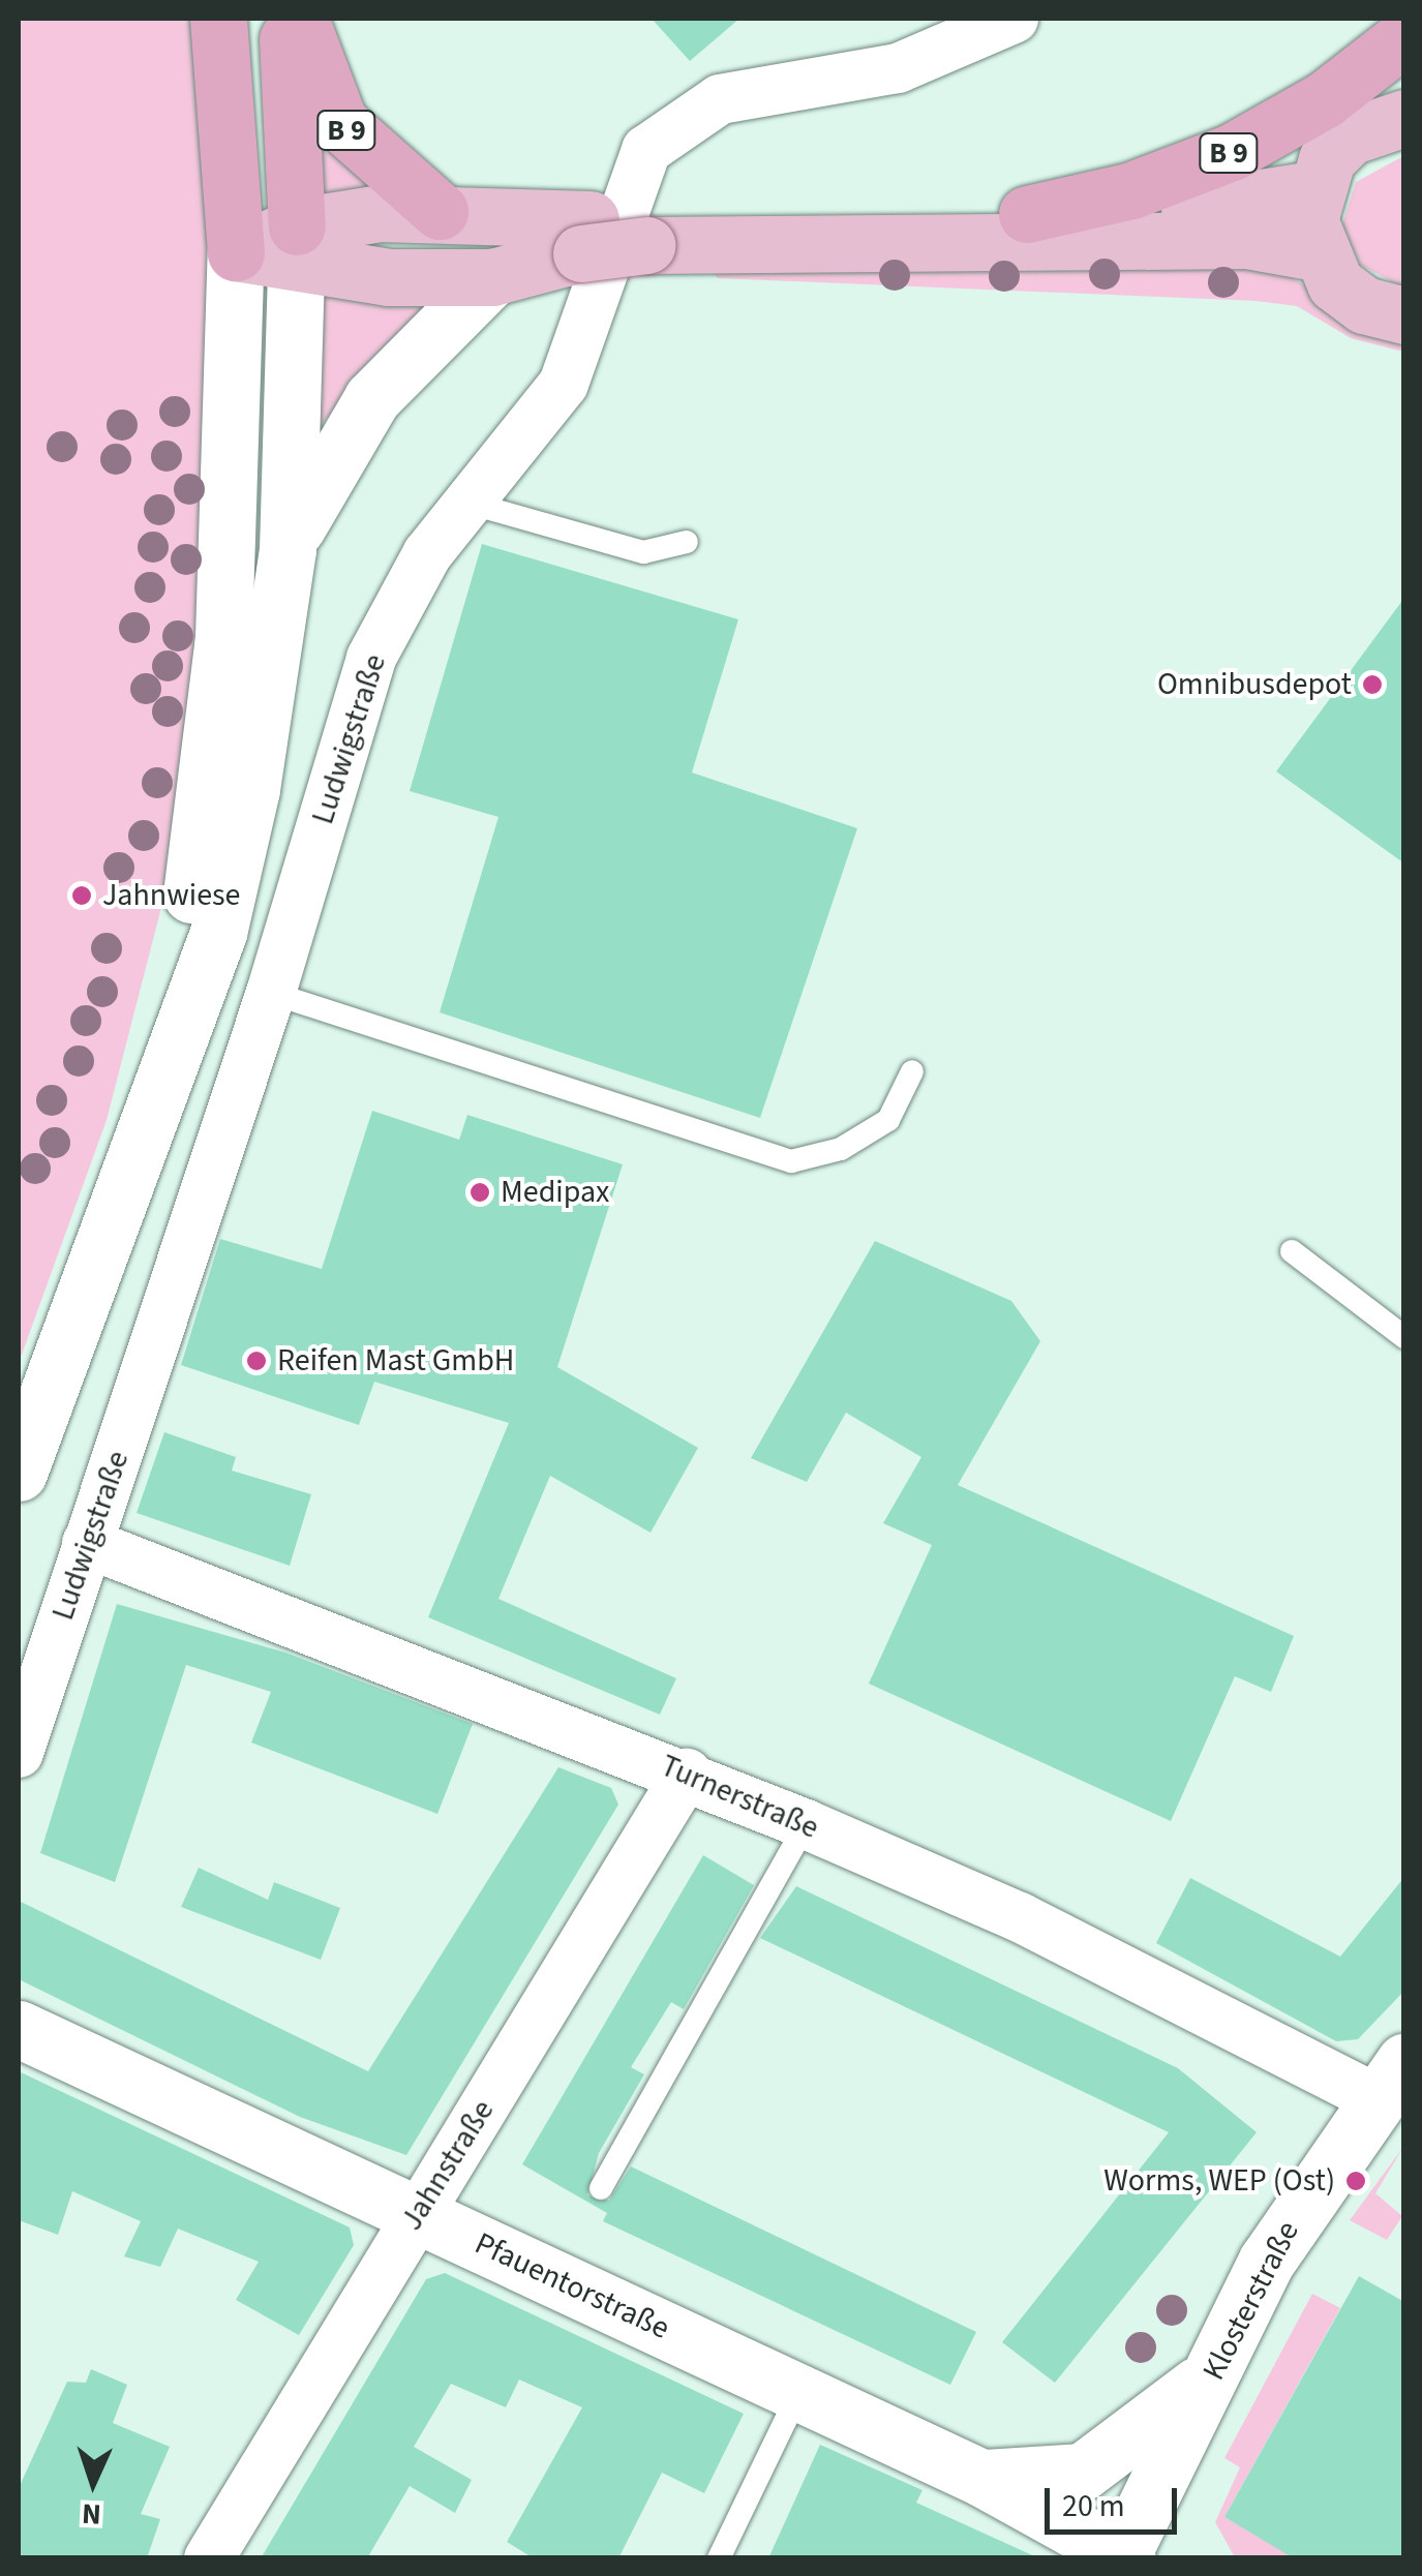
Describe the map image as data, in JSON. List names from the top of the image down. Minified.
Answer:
{"streets":{"highway":["B 9"],"main road":["Pfauentorstraße","Klosterstraße"],"street":["Ludwigstraße","Turnerstraße","Jahnstraße"]},"crossings":[["Ludwigstraße","Turnerstraße"],["Turnerstraße","Jahnstraße"],["Turnerstraße","Klosterstraße"],["Jahnstraße","Pfauentorstraße"],["Pfauentorstraße","Klosterstraße"]],"places":["Omnibusdepot","Jahnwiese","Medipax","Reifen Mast GmbH","Worms, WEP (Ost)"],"scale_bar":"20 m","north":"bottom"}
